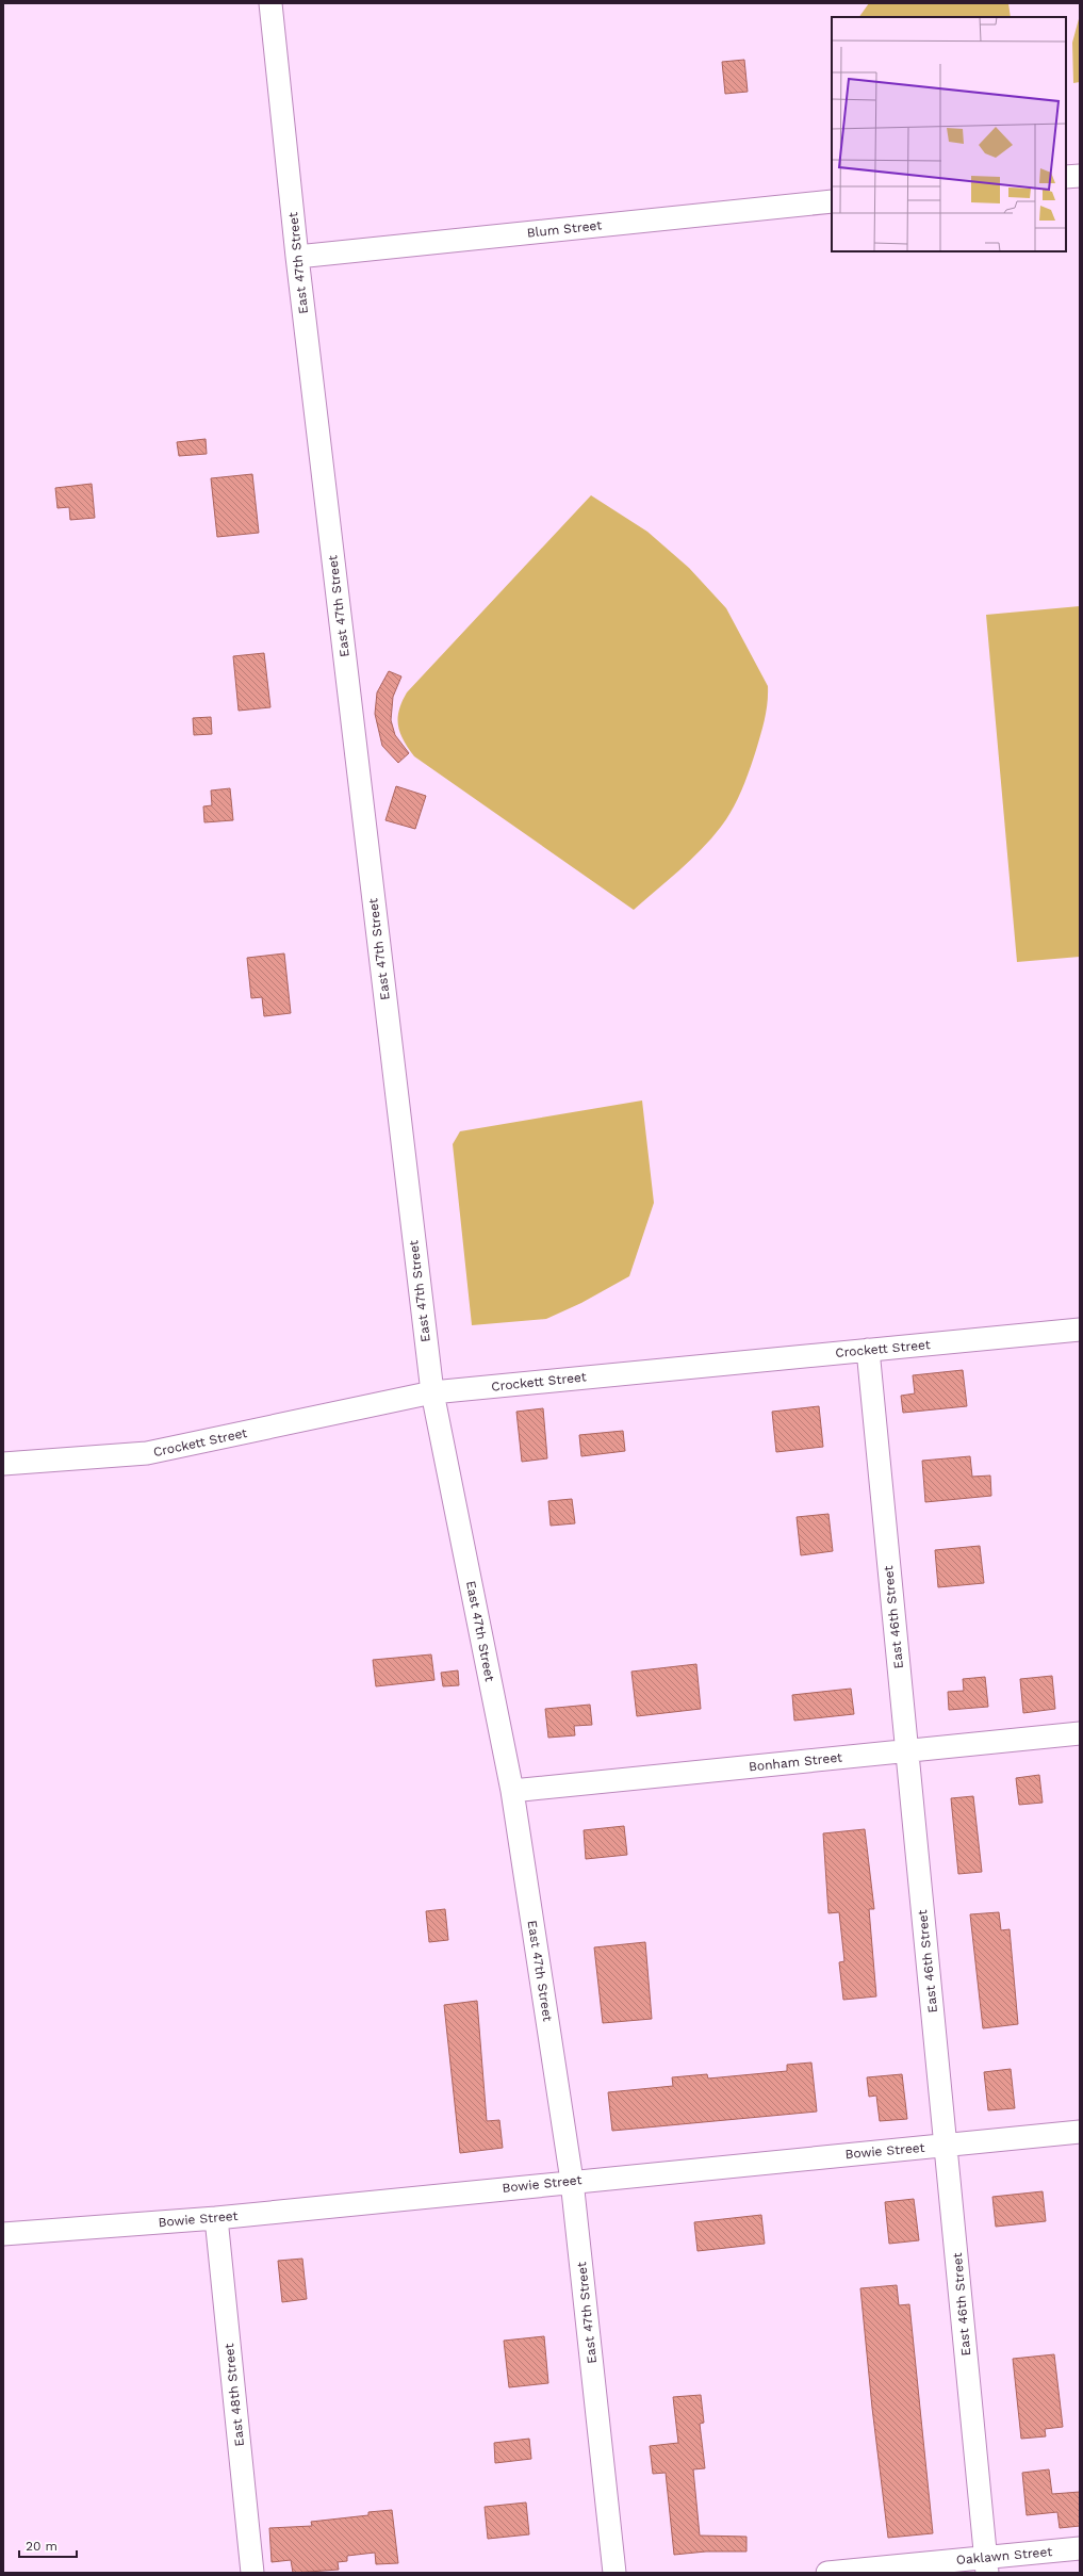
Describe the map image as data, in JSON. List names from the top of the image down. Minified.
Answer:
{"streets":{"street":["Blum Street","East 47th Street","Crockett Street","East 46th Street","Bonham Street","Bowie Street","East 48th Street","Oaklawn Street"]},"crossings":[["Blum Street","East 47th Street"],["East 47th Street","Crockett Street"],["East 47th Street","Bonham Street"],["East 47th Street","Bowie Street"],["Crockett Street","East 46th Street"],["East 46th Street","Bonham Street"],["East 46th Street","Bowie Street"],["East 46th Street","Oaklawn Street"],["Bowie Street","East 48th Street"]],"scale_bar":"20 m"}
